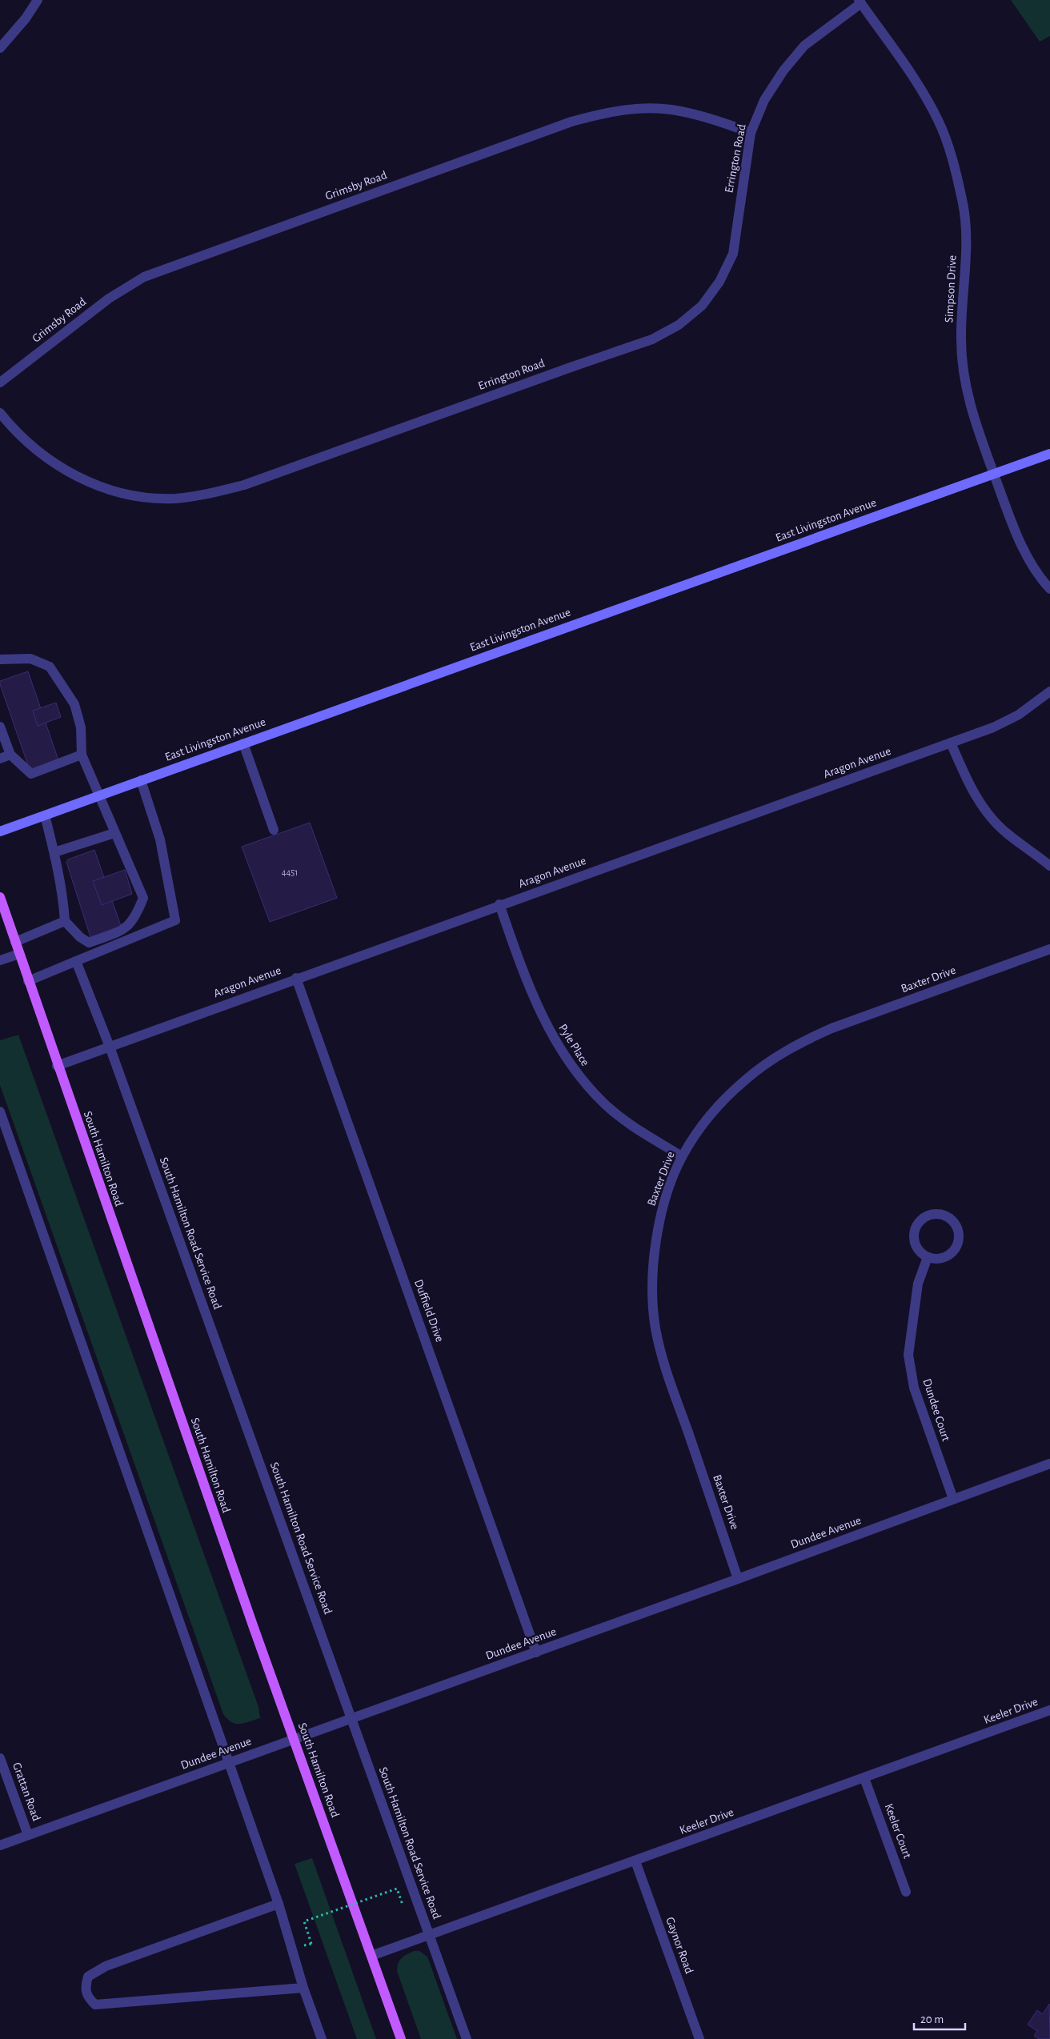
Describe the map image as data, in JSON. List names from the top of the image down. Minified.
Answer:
{"streets":{"main road":["East Livingston Avenue","South Hamilton Road"],"street":["Errington Road","Grimsby Road","Simpson Drive","Aragon Avenue","Baxter Drive","Pyle Place","South Hamilton Road Service Road","Duffield Drive","Dundee Court","Dundee Avenue","Keeler Drive","Grattan Road","Keeler Court","Gaynor Road"]},"crossings":[["Errington Road","Grimsby Road"],["Errington Road","Simpson Drive"],["Simpson Drive","East Livingston Avenue"],["Aragon Avenue","Pyle Place"],["Aragon Avenue","South Hamilton Road"],["Aragon Avenue","South Hamilton Road Service Road"],["Aragon Avenue","Duffield Drive"],["Baxter Drive","Pyle Place"],["Baxter Drive","Dundee Avenue"],["South Hamilton Road","Dundee Avenue"],["South Hamilton Road","Keeler Drive"],["South Hamilton Road Service Road","Dundee Avenue"],["South Hamilton Road Service Road","Keeler Drive"],["Duffield Drive","Dundee Avenue"],["Dundee Court","Dundee Avenue"],["Dundee Avenue","Grattan Road"],["Keeler Drive","Keeler Court"],["Keeler Drive","Gaynor Road"]],"house_numbers":["4451"],"scale_bar":"20 m"}
